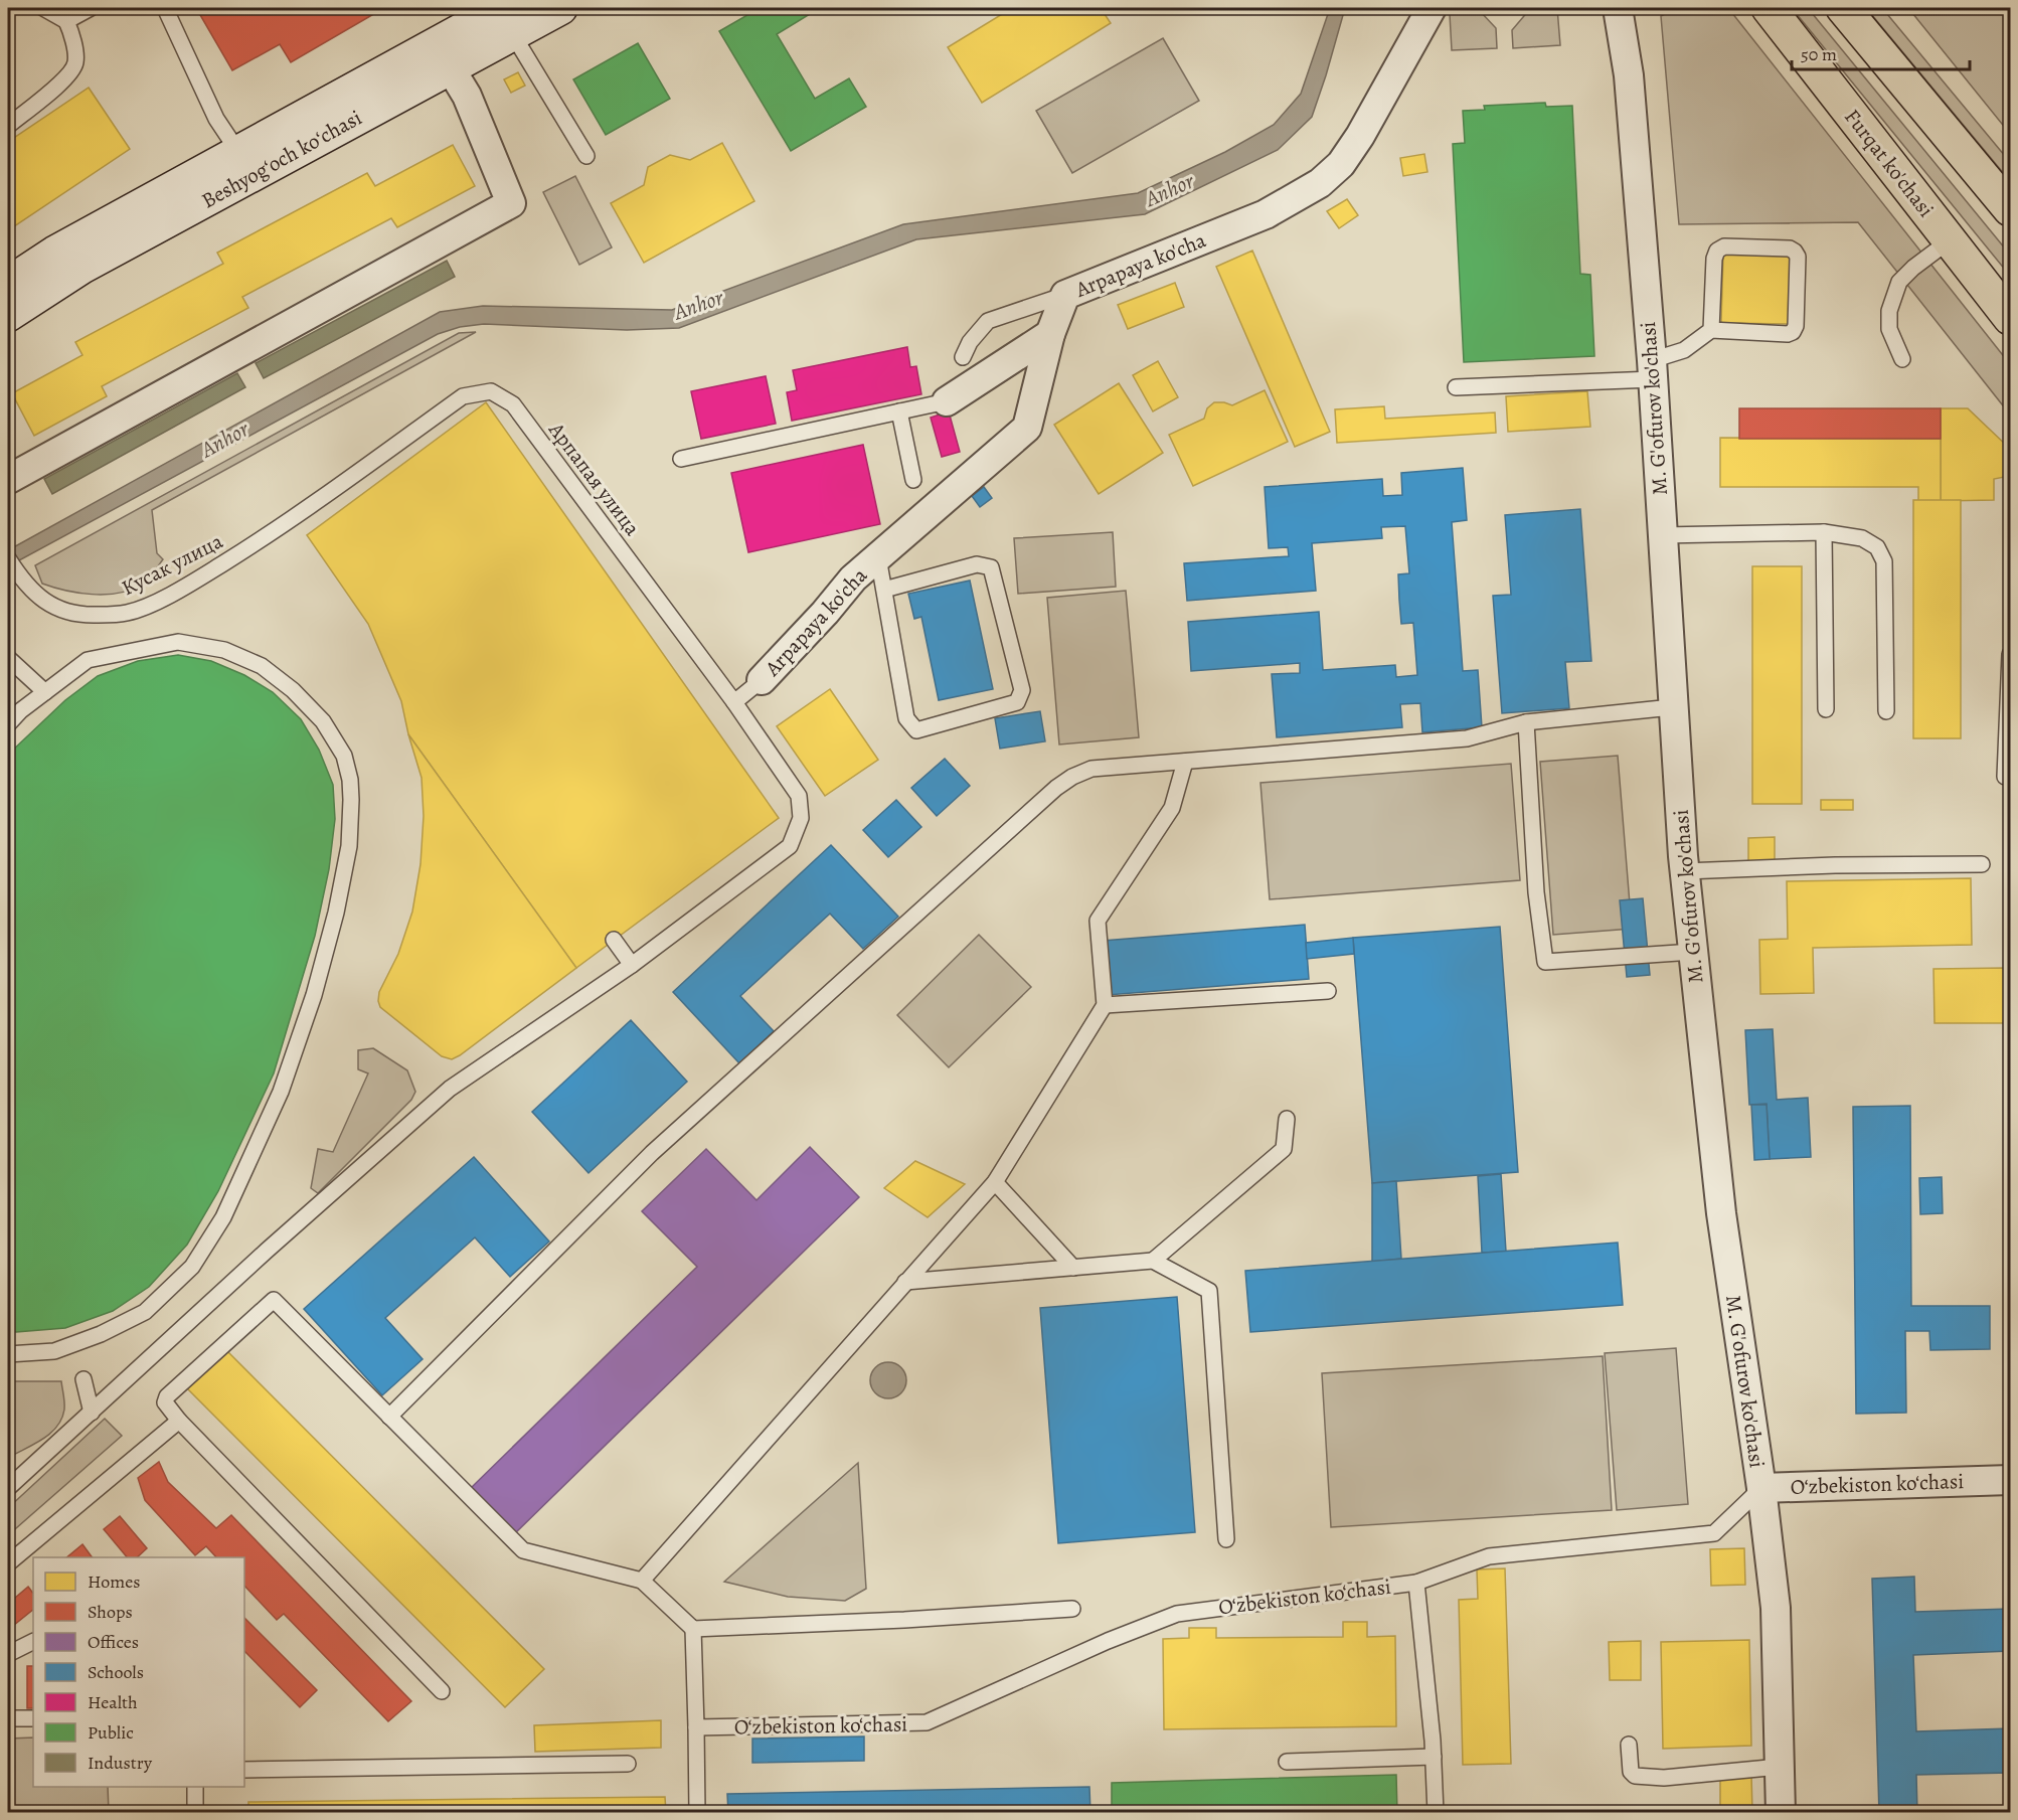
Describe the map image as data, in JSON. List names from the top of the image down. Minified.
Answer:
{"streets":{"main road":["Beshyogʻoch koʻchasi","Furqat ko'chasi"],"street":["Arpapaya ko'cha","M. G'ofurov ko'chasi","O‘zbekiston ko‘chasi"],"lane":["Арпапая улица","Кусак улица"]},"crossings":[["M. G'ofurov ko'chasi","O‘zbekiston ko‘chasi"],["Арпапая улица","Кусак улица"]],"water":["Anhor"],"legend":["Homes","Shops","Offices","Schools","Health","Public","Industry"],"scale_bar":"50 m"}
